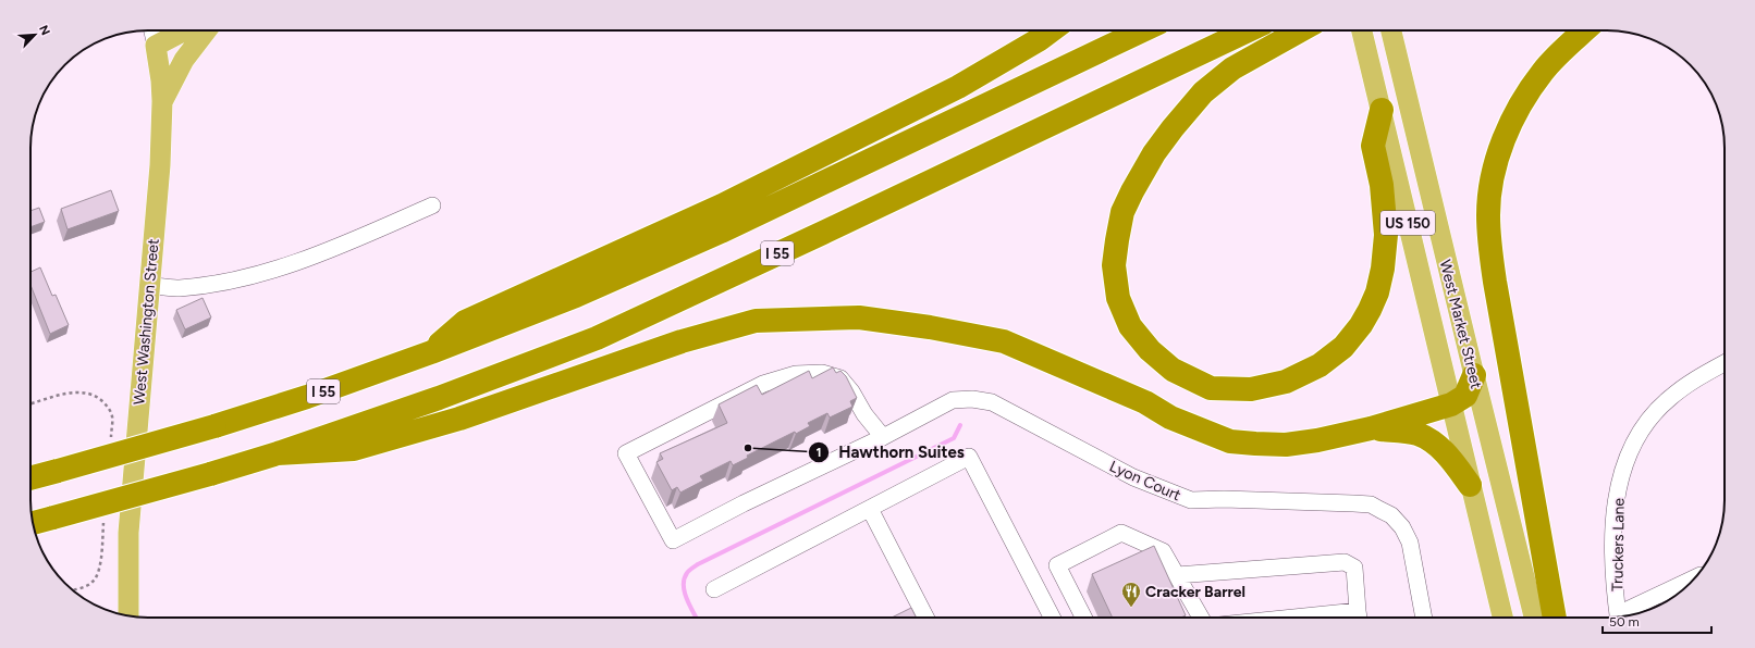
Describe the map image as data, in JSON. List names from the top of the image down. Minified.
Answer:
{"streets":{"highway":["I 55"],"main road":["US 150","West Washington Street","West Market Street"],"street":["Lyon Court","Truckers Lane"]},"places":{"other":["Hawthorn Suites"],"restaurant":["Cracker Barrel"]},"scale_bar":"50 m","north":"top right"}
